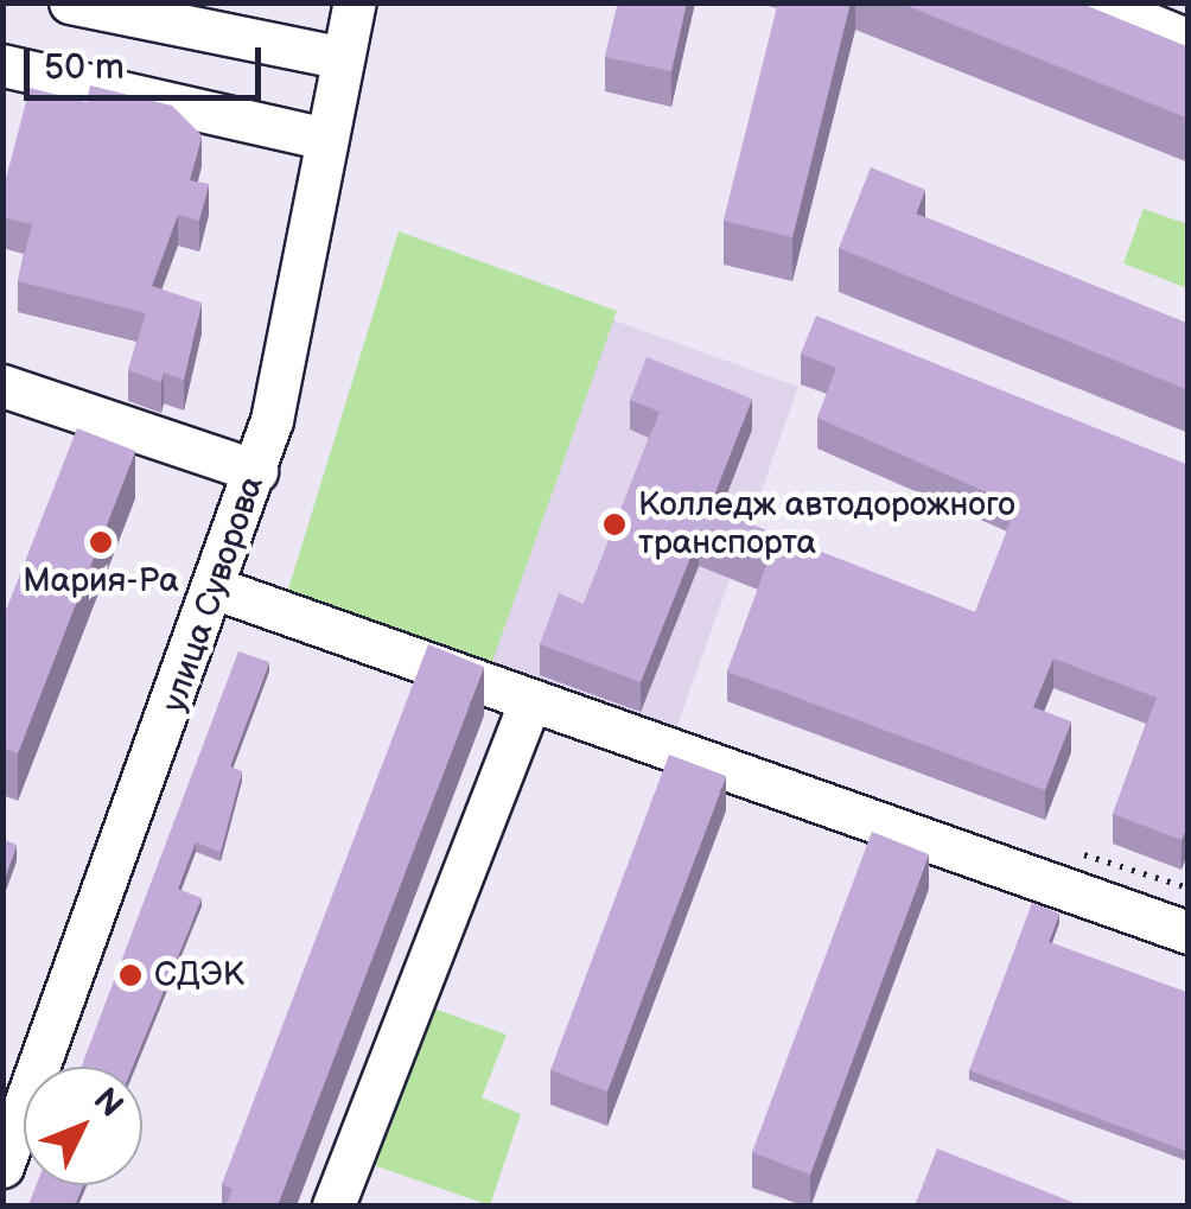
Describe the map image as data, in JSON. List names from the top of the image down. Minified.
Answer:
{"streets":{"street":["улица Суворова"]},"places":["Колледж автодорожного транспорта","Мария-Ра","СДЭК"],"scale_bar":"50 m","north":"top right"}
